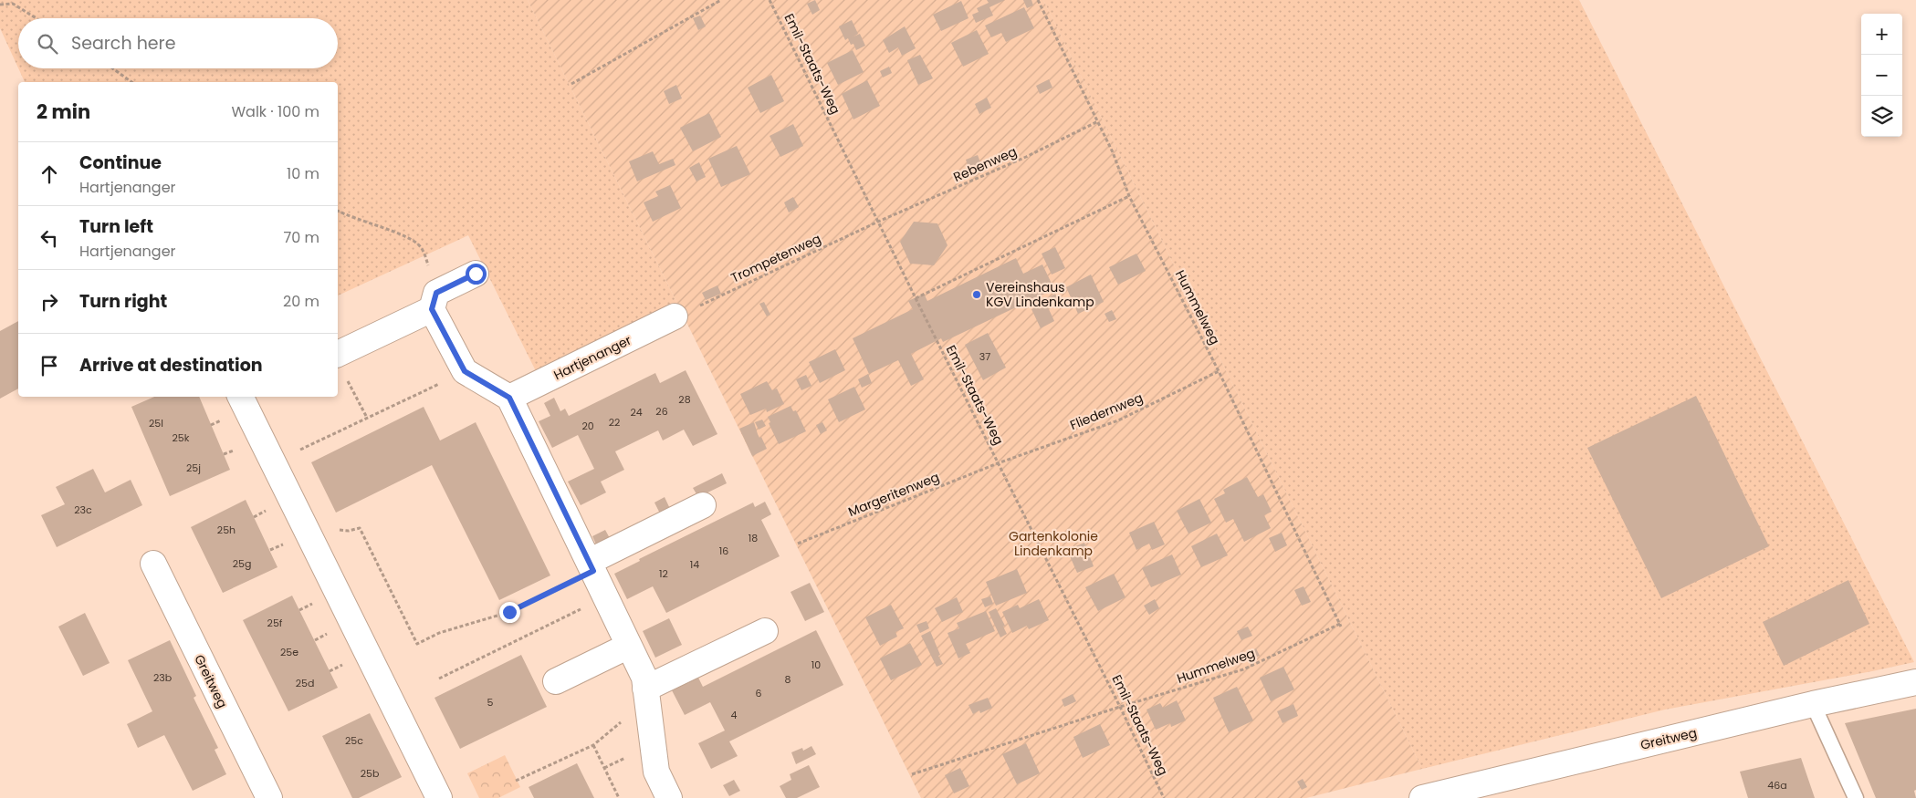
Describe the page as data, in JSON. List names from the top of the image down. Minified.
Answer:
{"streets":{"street":["Hartjenanger","Greitweg"],"path":["Emil-Staats-Weg","Rebenweg","Trompetenweg","Hummelweg","Fliedernweg","Margeritenweg"]},"crossings":[["Emil-Staats-Weg","Rebenweg"],["Emil-Staats-Weg","Trompetenweg"],["Emil-Staats-Weg","Hummelweg"],["Emil-Staats-Weg","Fliedernweg"],["Emil-Staats-Weg","Margeritenweg"],["Rebenweg","Trompetenweg"],["Rebenweg","Hummelweg"],["Hummelweg","Fliedernweg"],["Fliedernweg","Margeritenweg"]],"parks":["Gartenkolonie Lindenkamp"],"places":["Vereinshaus KGV Lindenkamp"],"house_numbers":["37","28","26","24","22","25l","20","25k","25j","23c","25h","18","16","25g","14","12","25f","25e","10","23b","8","25d","6","5","4","25c","25b","46a"],"page":{"map_buttons":["+","−"],"search":"Search here","heading":["2 min","Walk · 100 m"],"list":[["Continue","Hartjenanger","10 m"],["Turn left","Hartjenanger","70 m"],["Turn right","20 m"],"Arrive at destination"]}}
